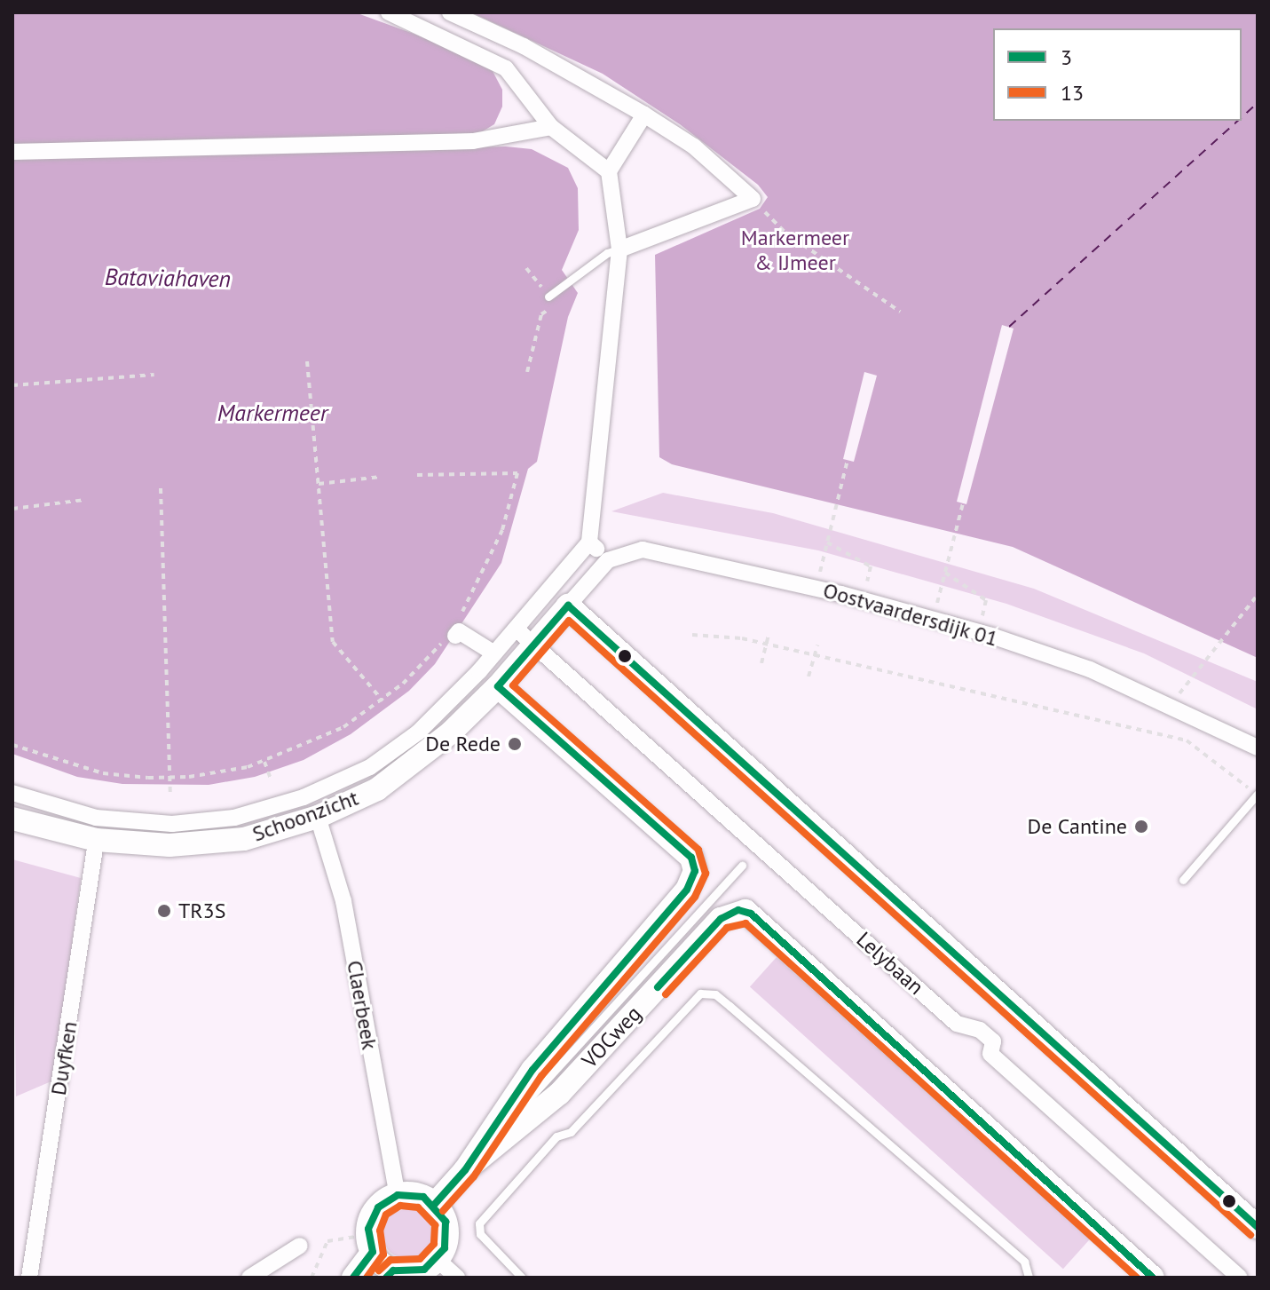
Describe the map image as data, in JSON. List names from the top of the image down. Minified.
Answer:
{"streets":{"street":["Oostvaardersdijk 01","Schoonzicht","Lelybaan","Claerbeek","VOCweg","Duyfken"]},"crossings":[["Schoonzicht","Lelybaan"],["Schoonzicht","Claerbeek"],["Schoonzicht","VOCweg"],["Schoonzicht","Duyfken"],["Claerbeek","VOCweg"]],"water":["Bataviahaven","Markermeer"],"parks":["Markermeer & IJmeer"],"places":["De Rede","De Cantine","TR3S"],"lines":["transit line 3","transit line 13"],"legend":["3","13"]}
